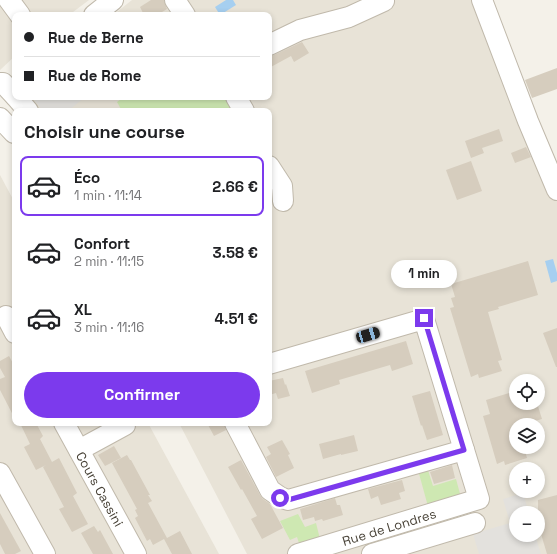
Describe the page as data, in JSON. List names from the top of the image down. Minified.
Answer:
{"streets":{"street":["Cours Cassini","Rue de Londres"]},"page":{"banner":["Rue de Berne","Rue de Rome"],"heading":"Choisir une course","list":[{"name":"Éco","note":"1 min · 11:14","value":"2.66 €"},{"name":"Confort","note":"2 min · 11:15","value":"3.58 €"},{"name":"XL","note":"3 min · 11:16","value":"4.51 €"}],"bubble":"1 min","buttons":"Confirmer","map_buttons":["+","−"]}}
